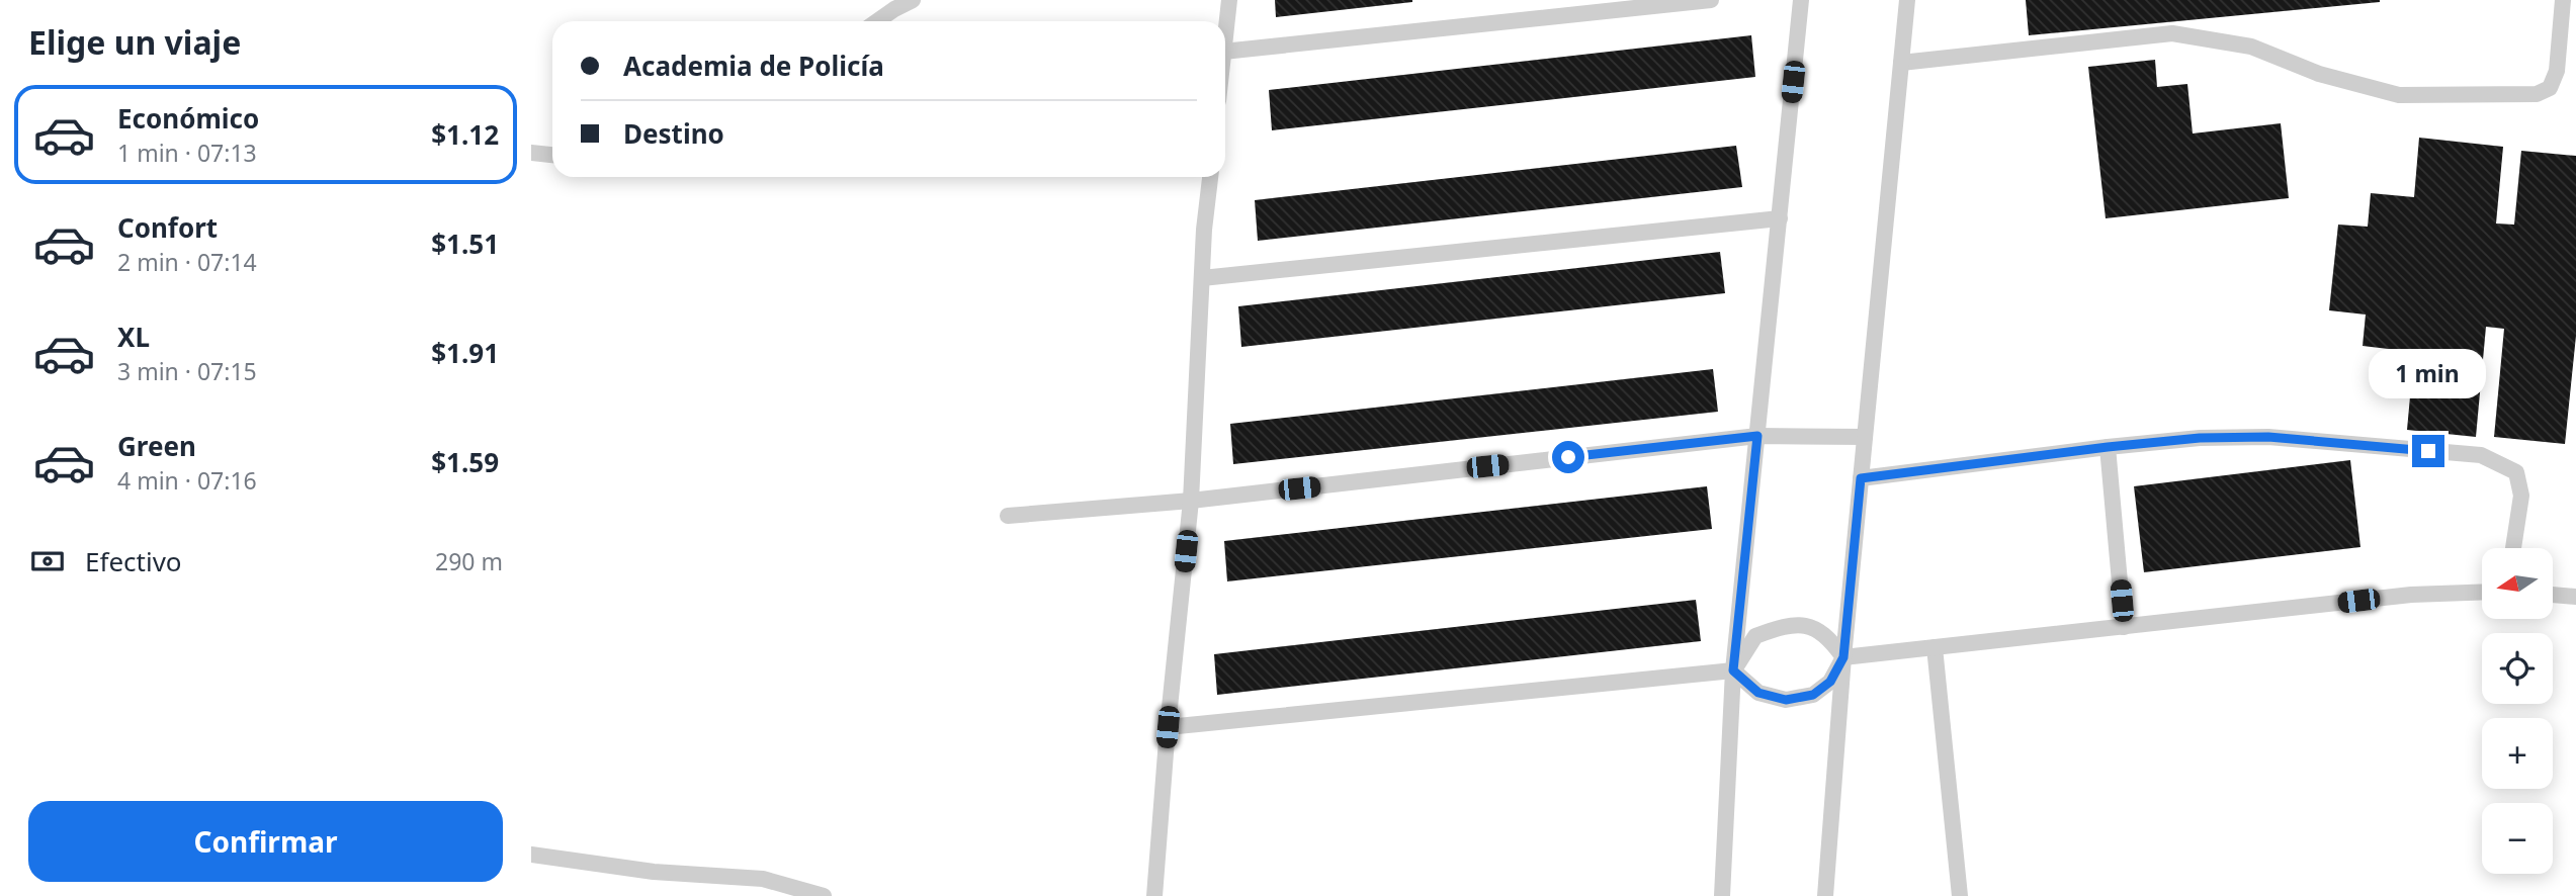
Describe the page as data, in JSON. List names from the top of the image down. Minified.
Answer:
{"north":"left","page":{"heading":"Elige un viaje","banner":["Academia de Policía","Destino"],"list":[{"name":"Económico","note":"1 min · 07:13","value":"$1.12"},{"name":"Confort","note":"2 min · 07:14","value":"$1.51"},{"name":"XL","note":"3 min · 07:15","value":"$1.91"},{"name":"Green","note":"4 min · 07:16","value":"$1.59"}],"bubble":"1 min","pay":["Efectivo","290 m"],"map_buttons":["+","−"],"buttons":"Confirmar"}}
